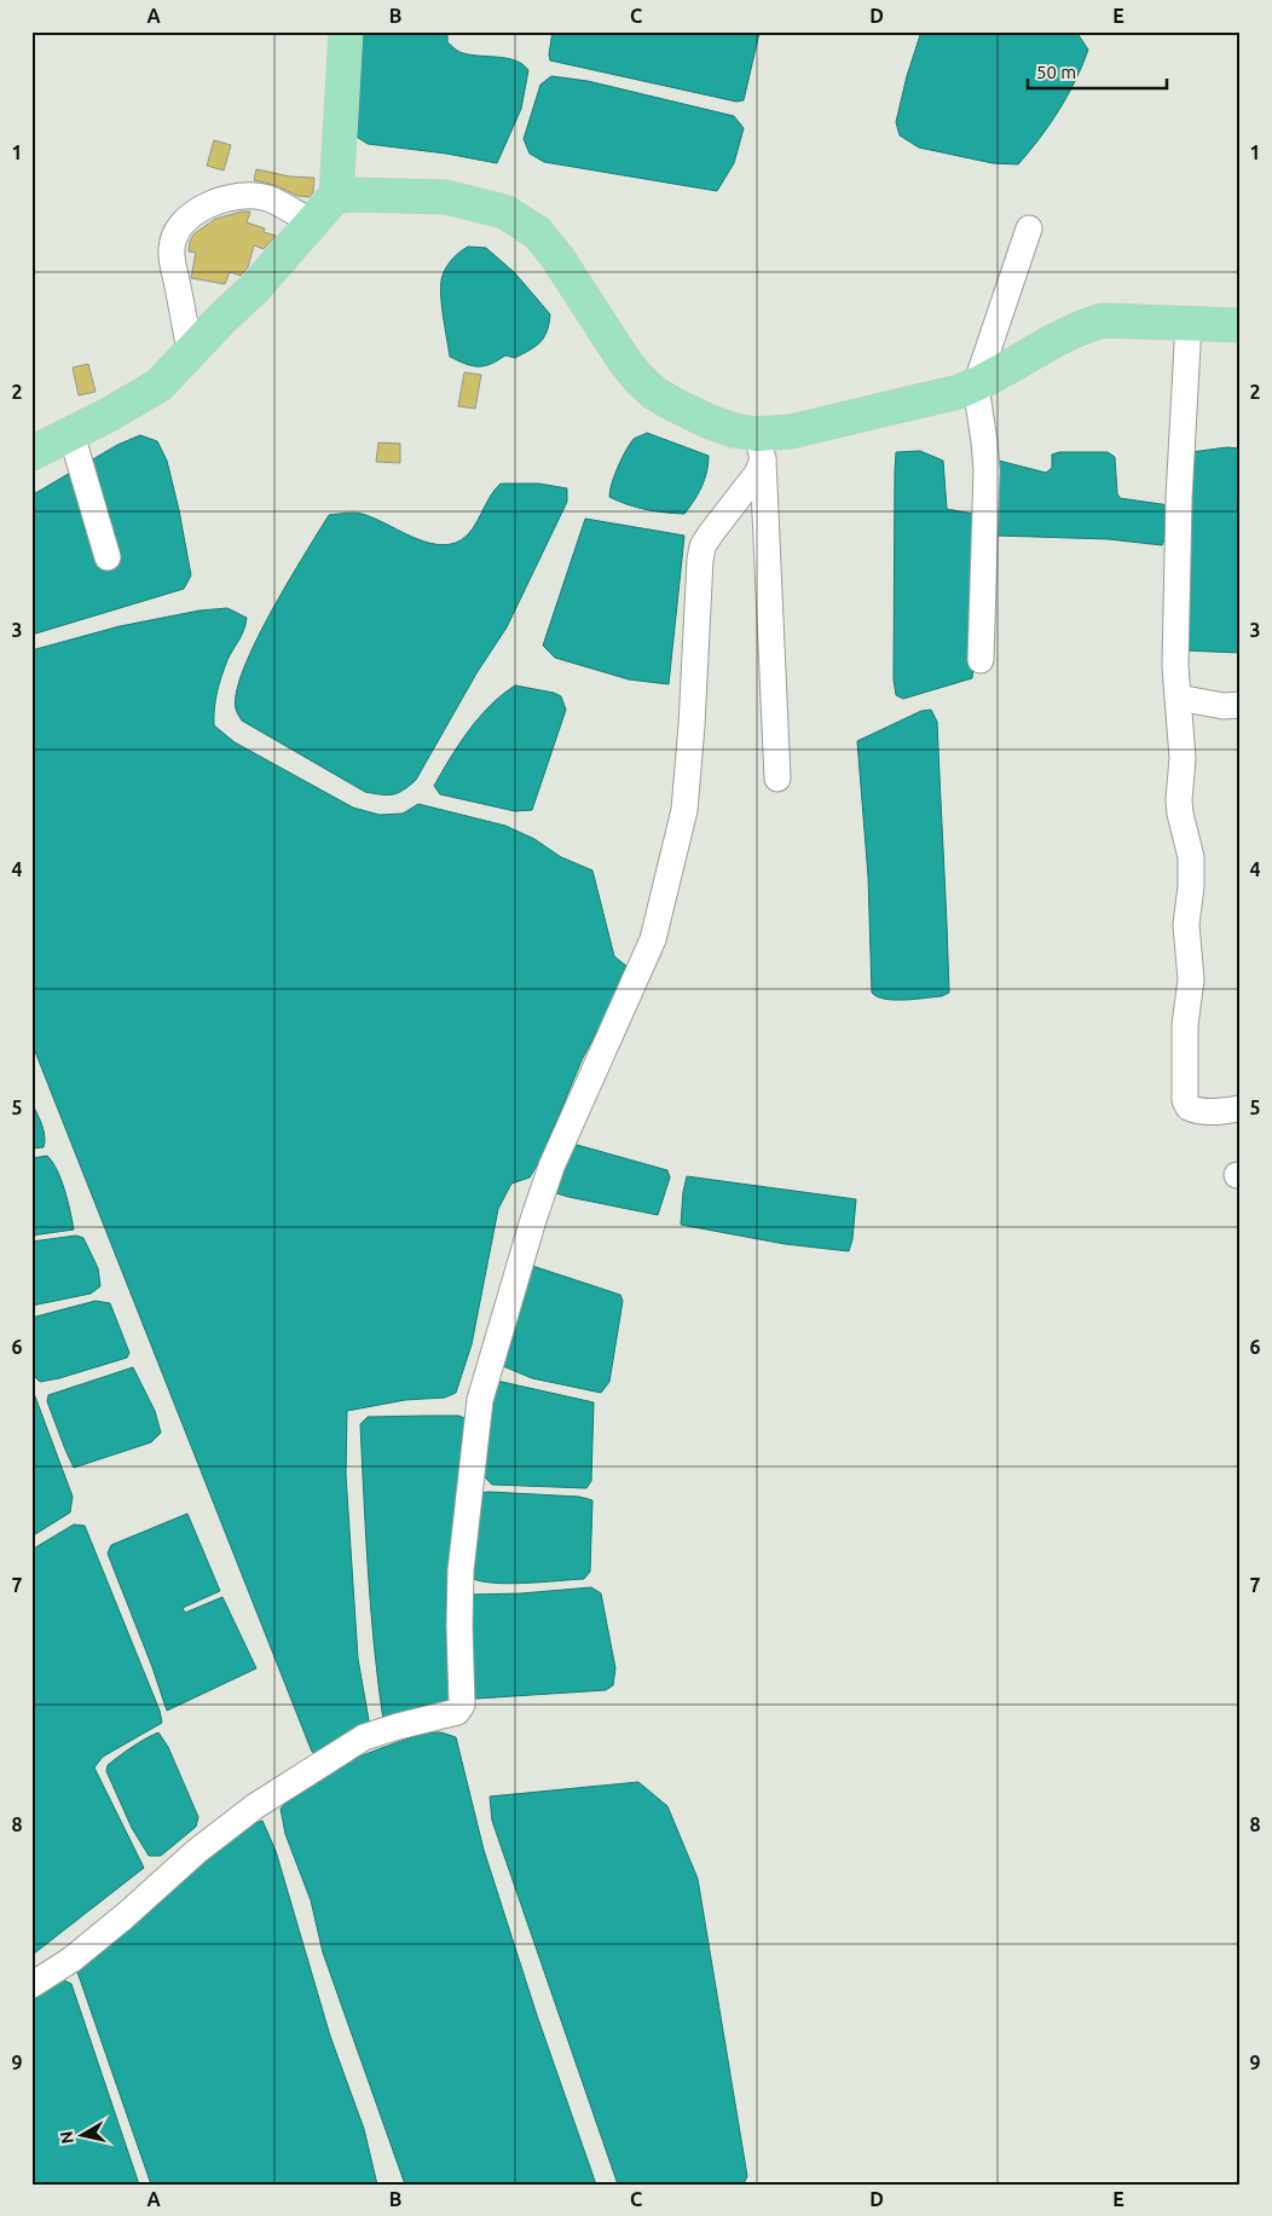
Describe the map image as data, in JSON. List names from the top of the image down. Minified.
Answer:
{"scale_bar":"50 m","north":"left","grid":{"columns":["A","B","C","D","E"],"rows":["1","2","3","4","5","6","7","8","9"]}}
